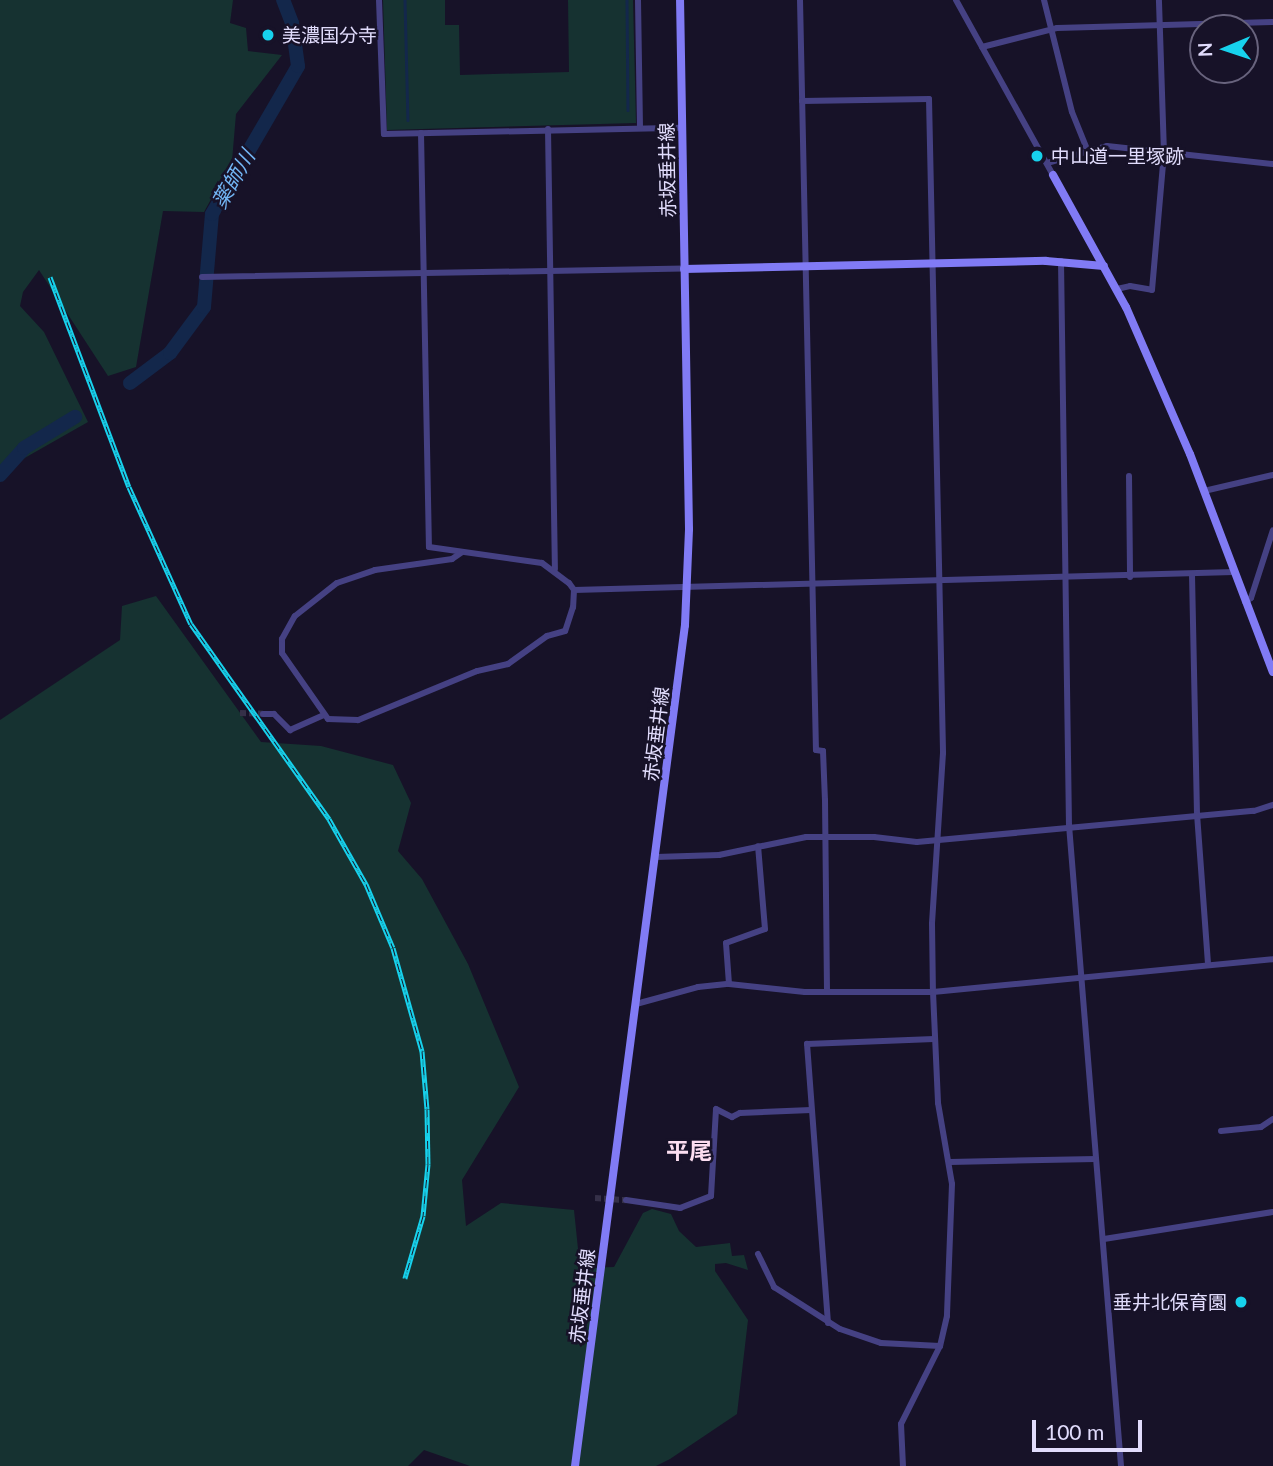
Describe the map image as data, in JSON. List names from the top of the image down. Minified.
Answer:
{"streets":{"main road":["赤坂垂井線"]},"districts":["平尾"],"water":["薬師川"],"places":["美濃国分寺","中山道一里塚跡","垂井北保育園"],"scale_bar":"100 m","north":"left"}
